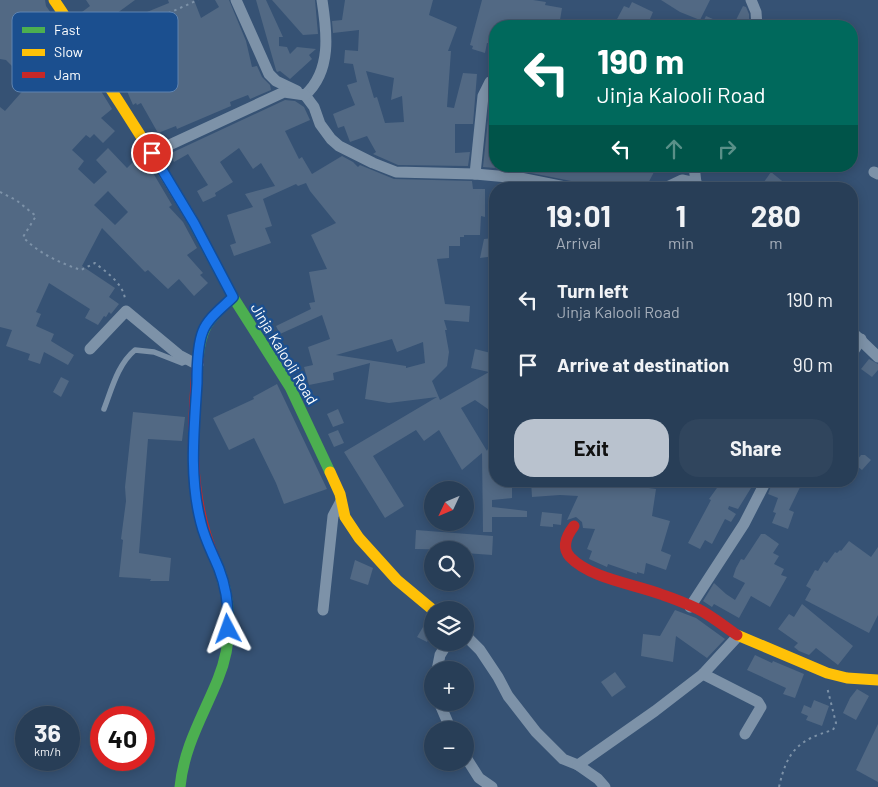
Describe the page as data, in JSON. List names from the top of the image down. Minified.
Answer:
{"streets":{"street":["Jinja Kalooli Road"]},"legend":["Fast","Slow","Jam"],"north":"bottom left","page":{"turn":["190 m","Jinja Kalooli Road"],"eta":["19:01","Arrival","1","min","280","m"],"list":[{"name":"Turn left","note":"Jinja Kalooli Road","value":"190 m"},{"name":"Arrive at destination","value":"90 m"}],"buttons":["Exit","Share"],"map_buttons":["+","−"],"speed":"36 km/h","limit":"40"}}
